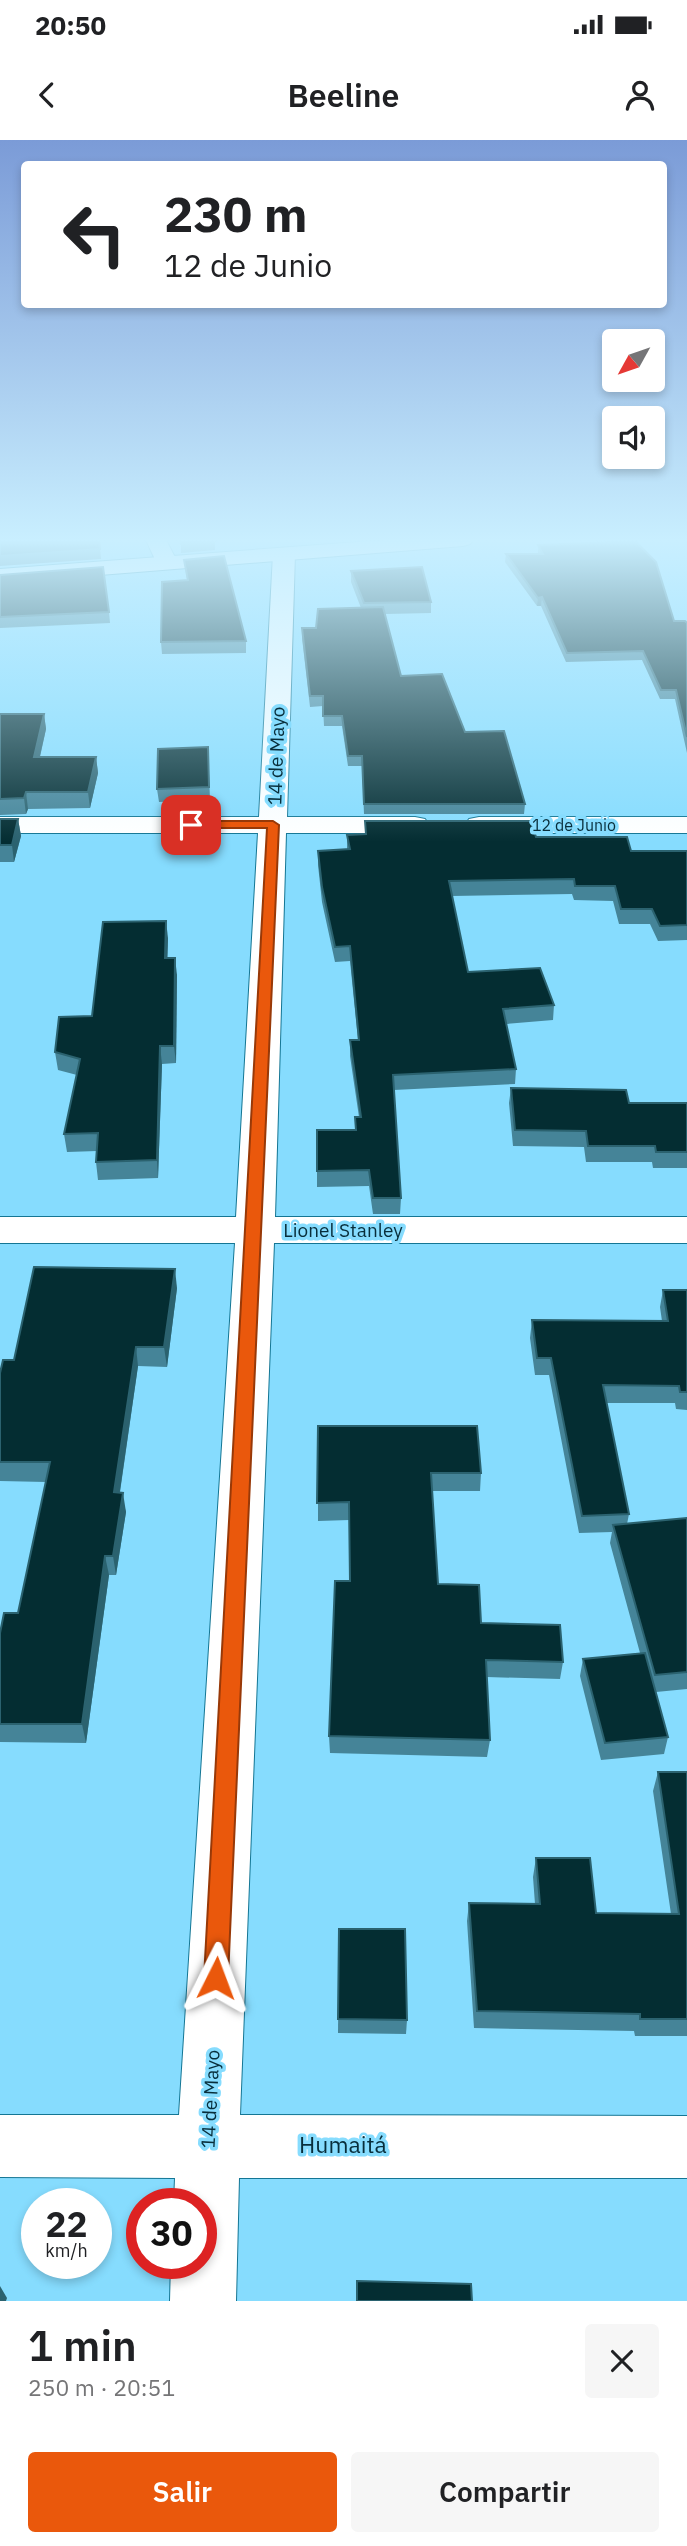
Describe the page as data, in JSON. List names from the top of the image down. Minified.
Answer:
{"streets":{"street":["14 de Mayo","12 de Junio","Lionel Stanley","Humaitá"]},"crossings":[["14 de Mayo","12 de Junio"],["14 de Mayo","Lionel Stanley"],["14 de Mayo","Humaitá"]],"north":"bottom left","page":{"status":"20:50","header":"Beeline","turn":["230 m","12 de Junio"],"speed":"22 km/h","limit":"30","heading":["1 min","250 m · 20:51"],"buttons":["Salir","Compartir"]}}
